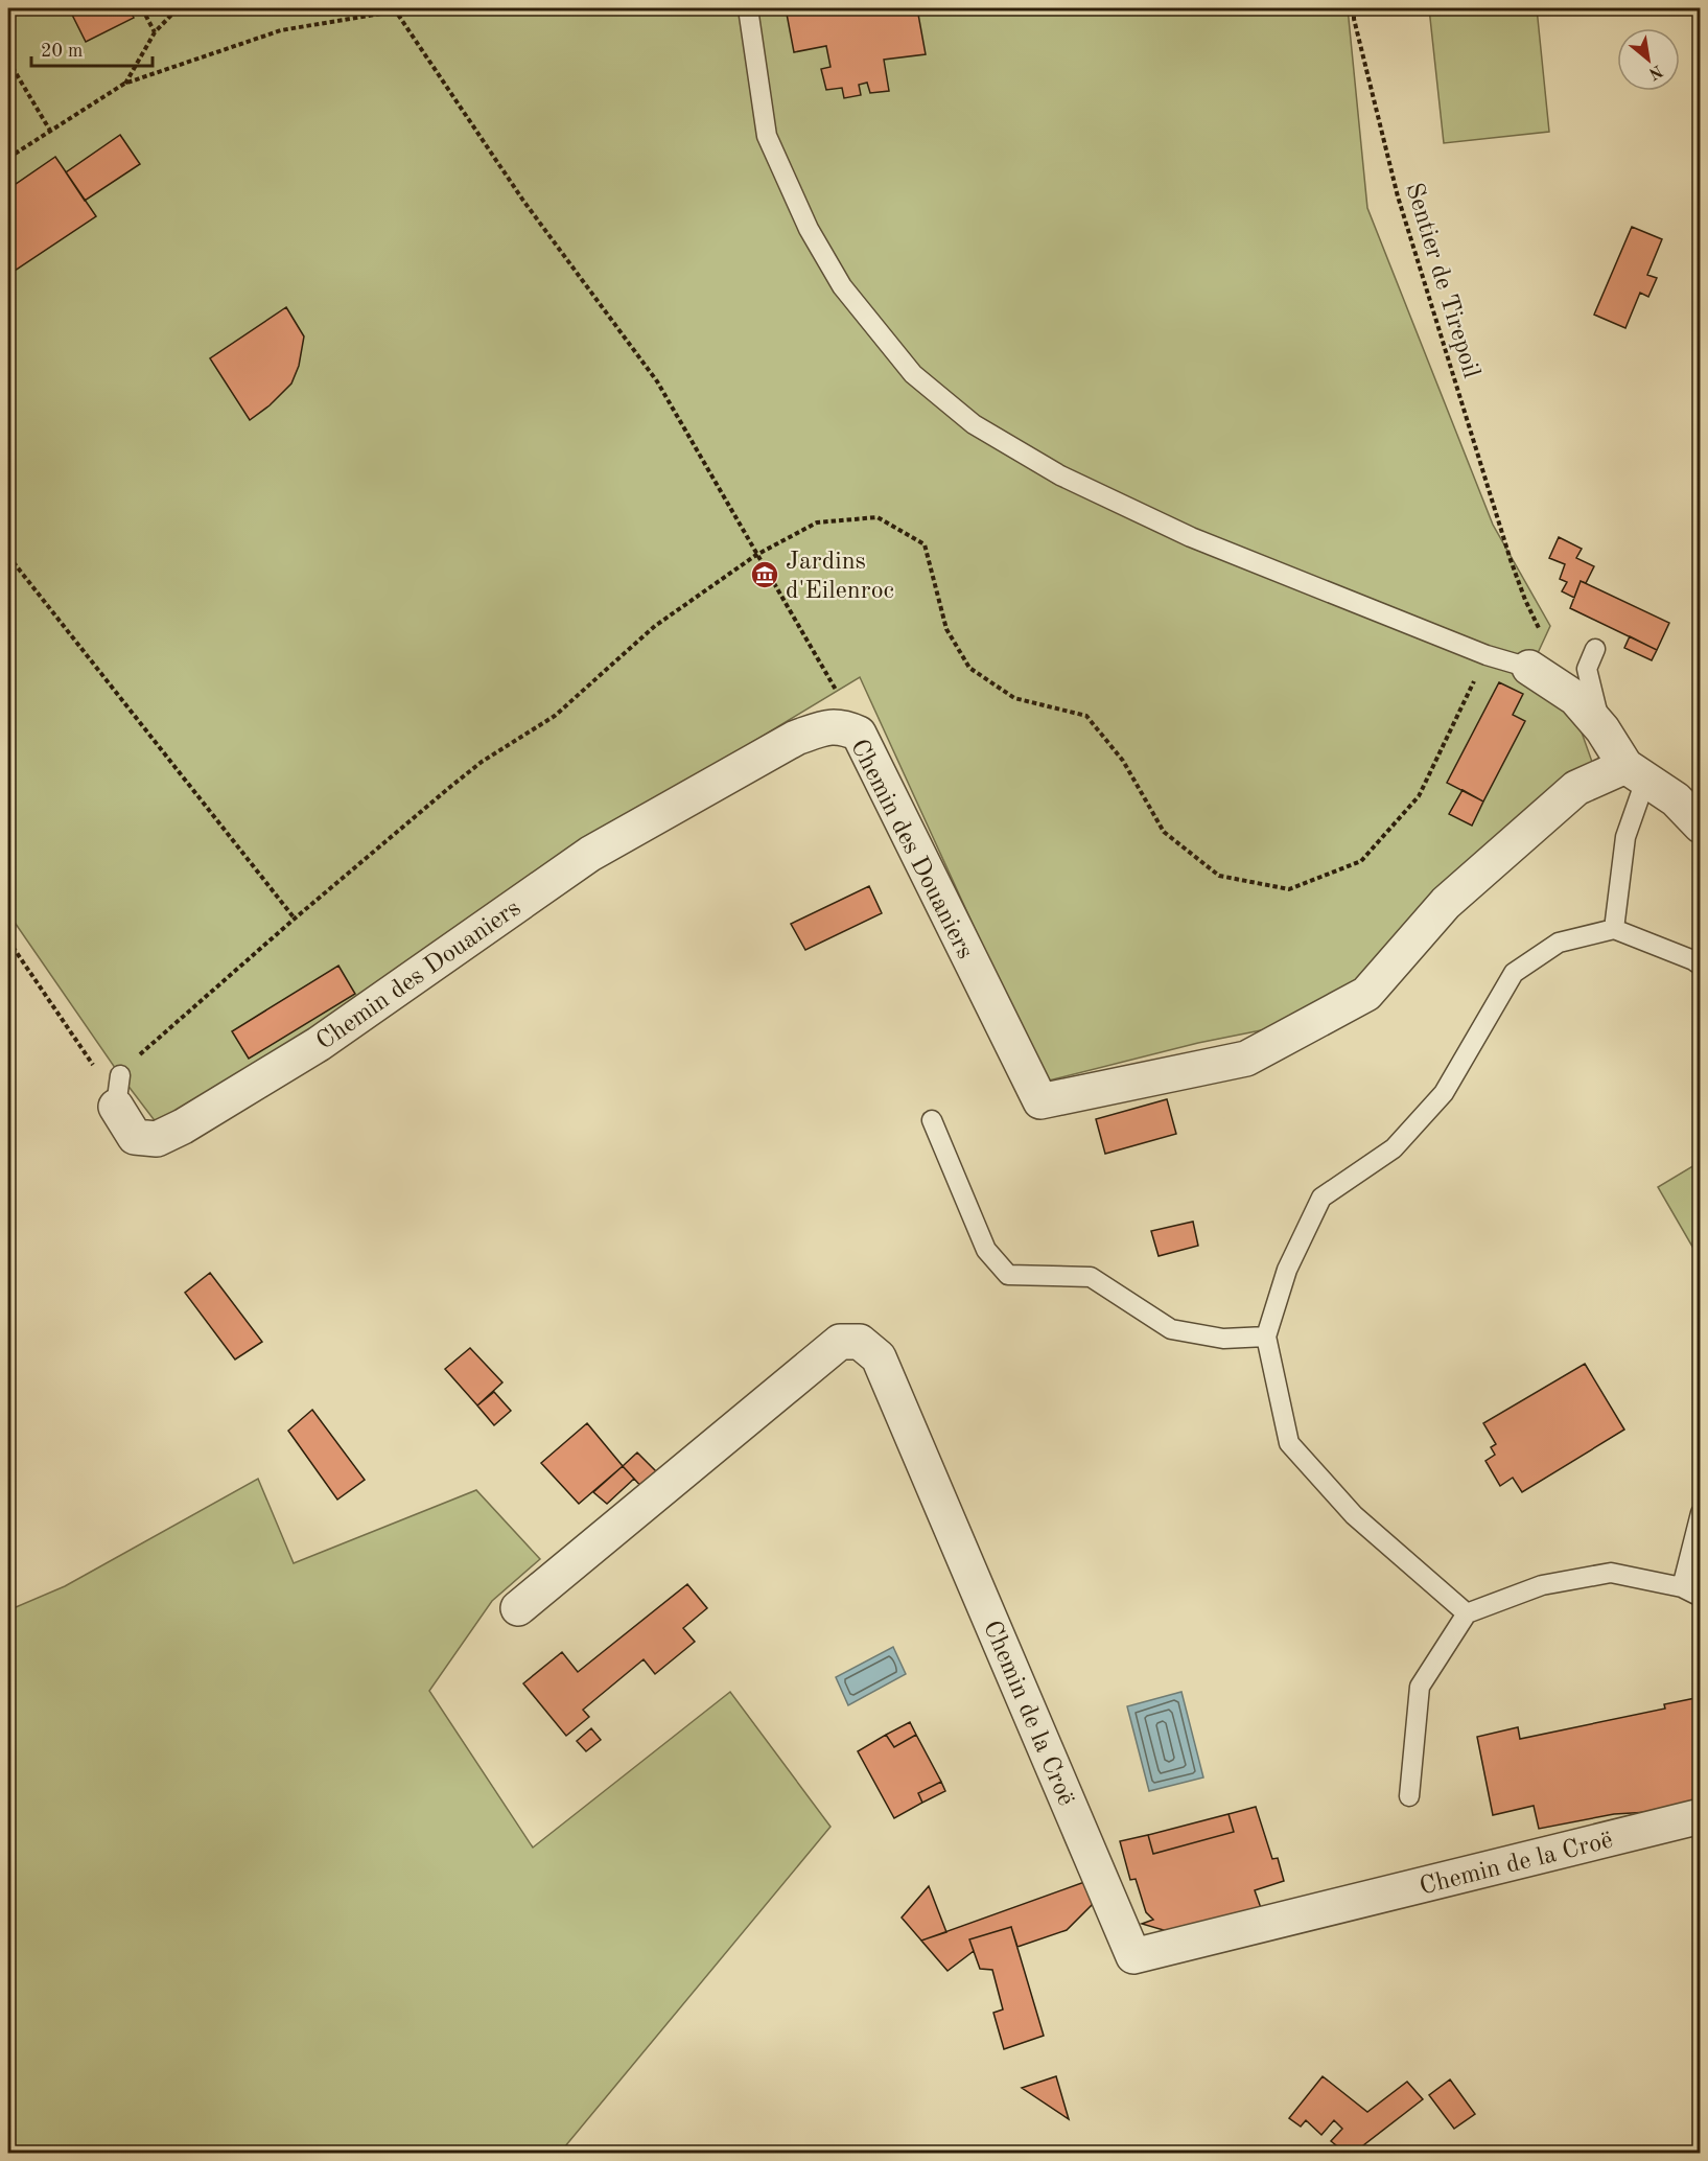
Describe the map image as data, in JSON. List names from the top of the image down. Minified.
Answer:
{"streets":{"street":["Chemin des Douaniers","Chemin de la Croë"],"path":["Sentier de Tirepoil"]},"places":{"museum":["Jardins d'Eilenroc"]},"scale_bar":"20 m","north":"bottom right"}
